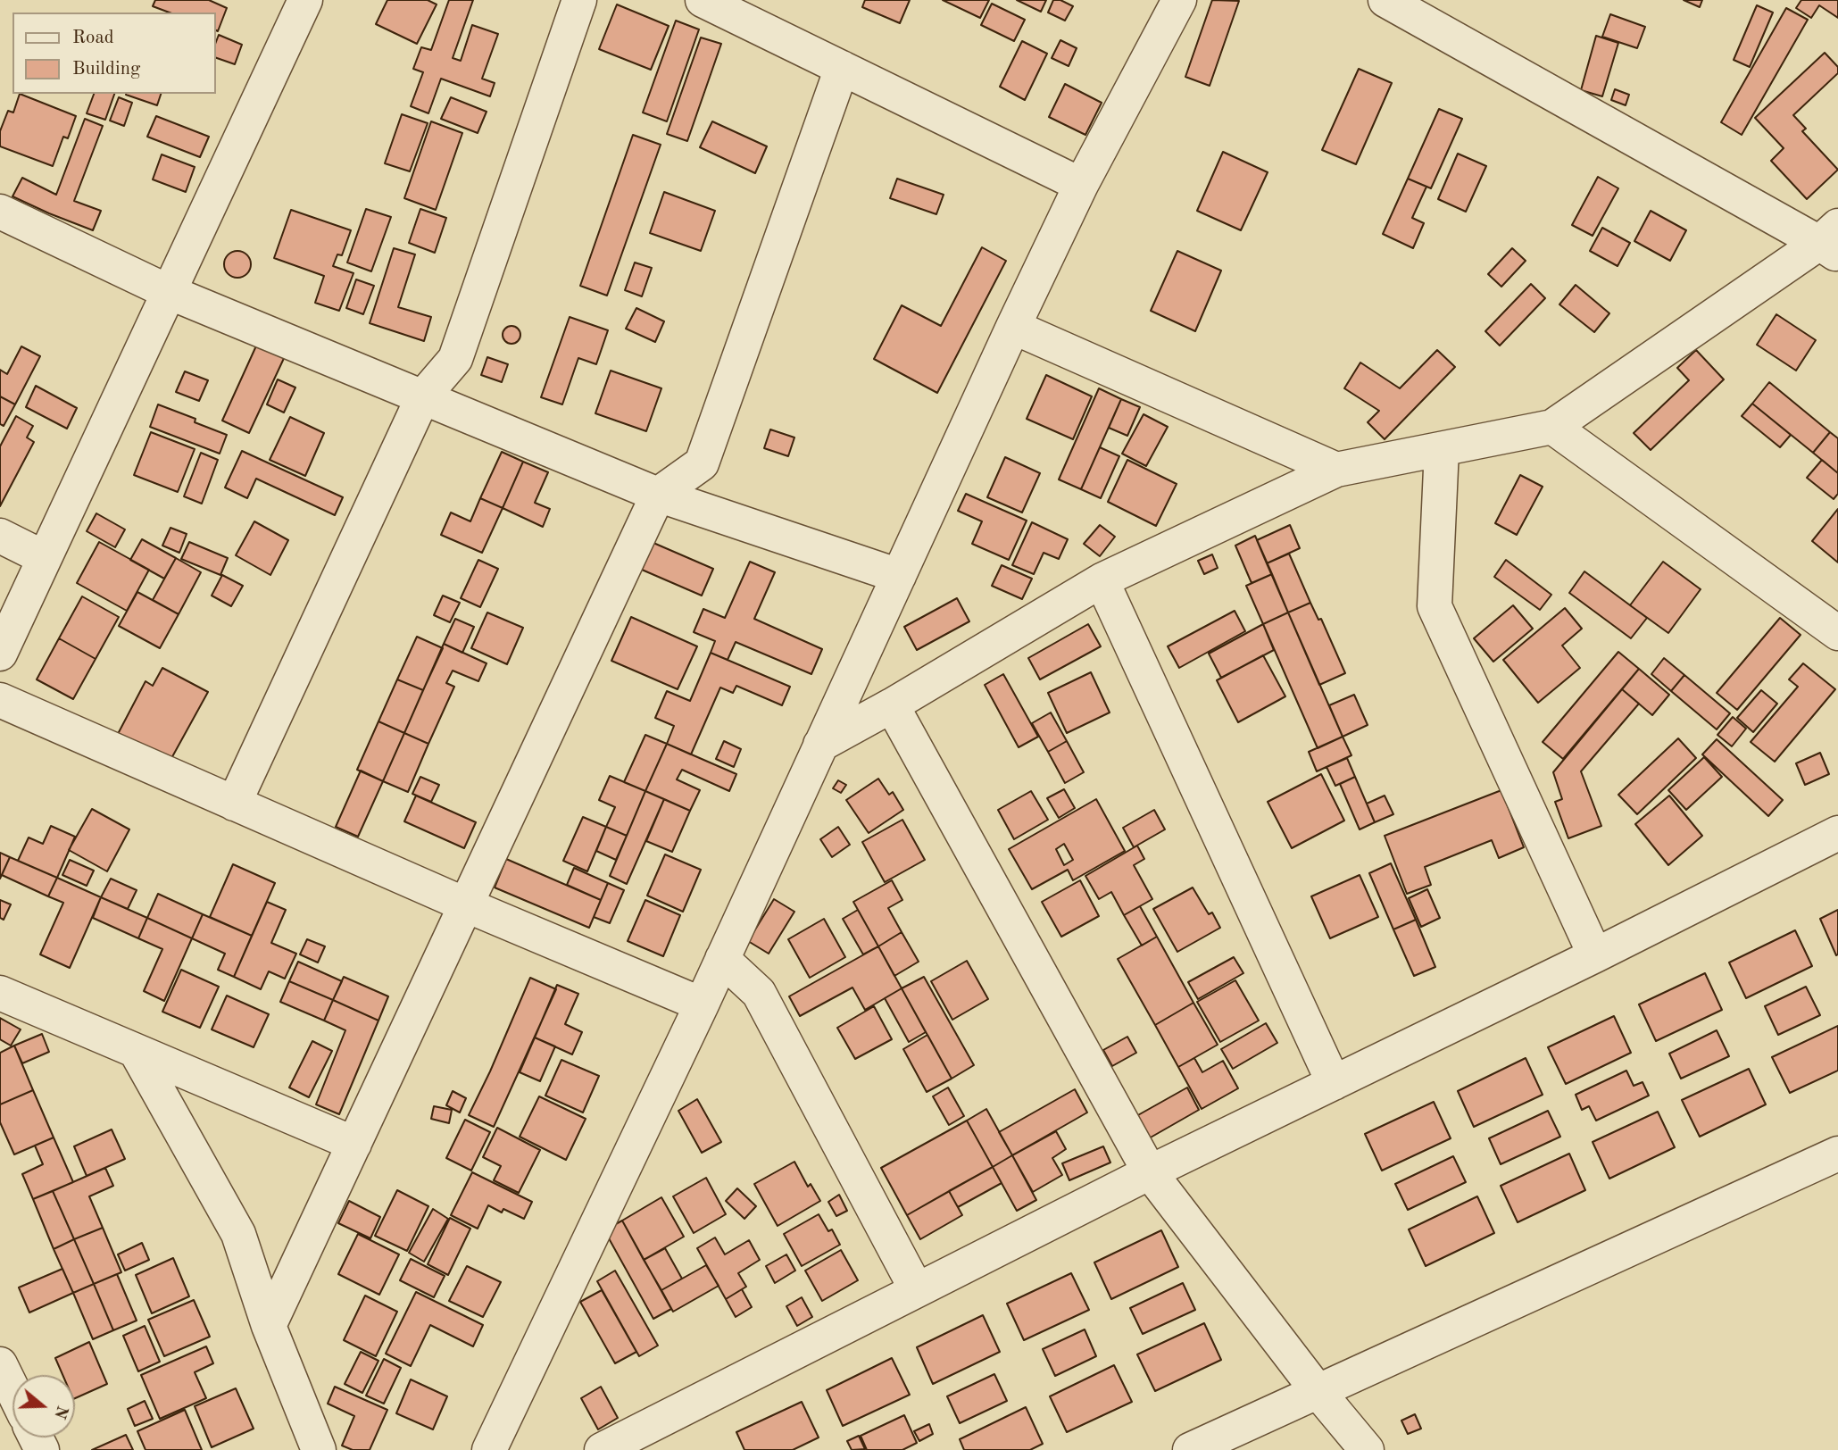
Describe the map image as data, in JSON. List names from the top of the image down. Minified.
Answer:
{"legend":["Road","Building"],"north":"right"}
